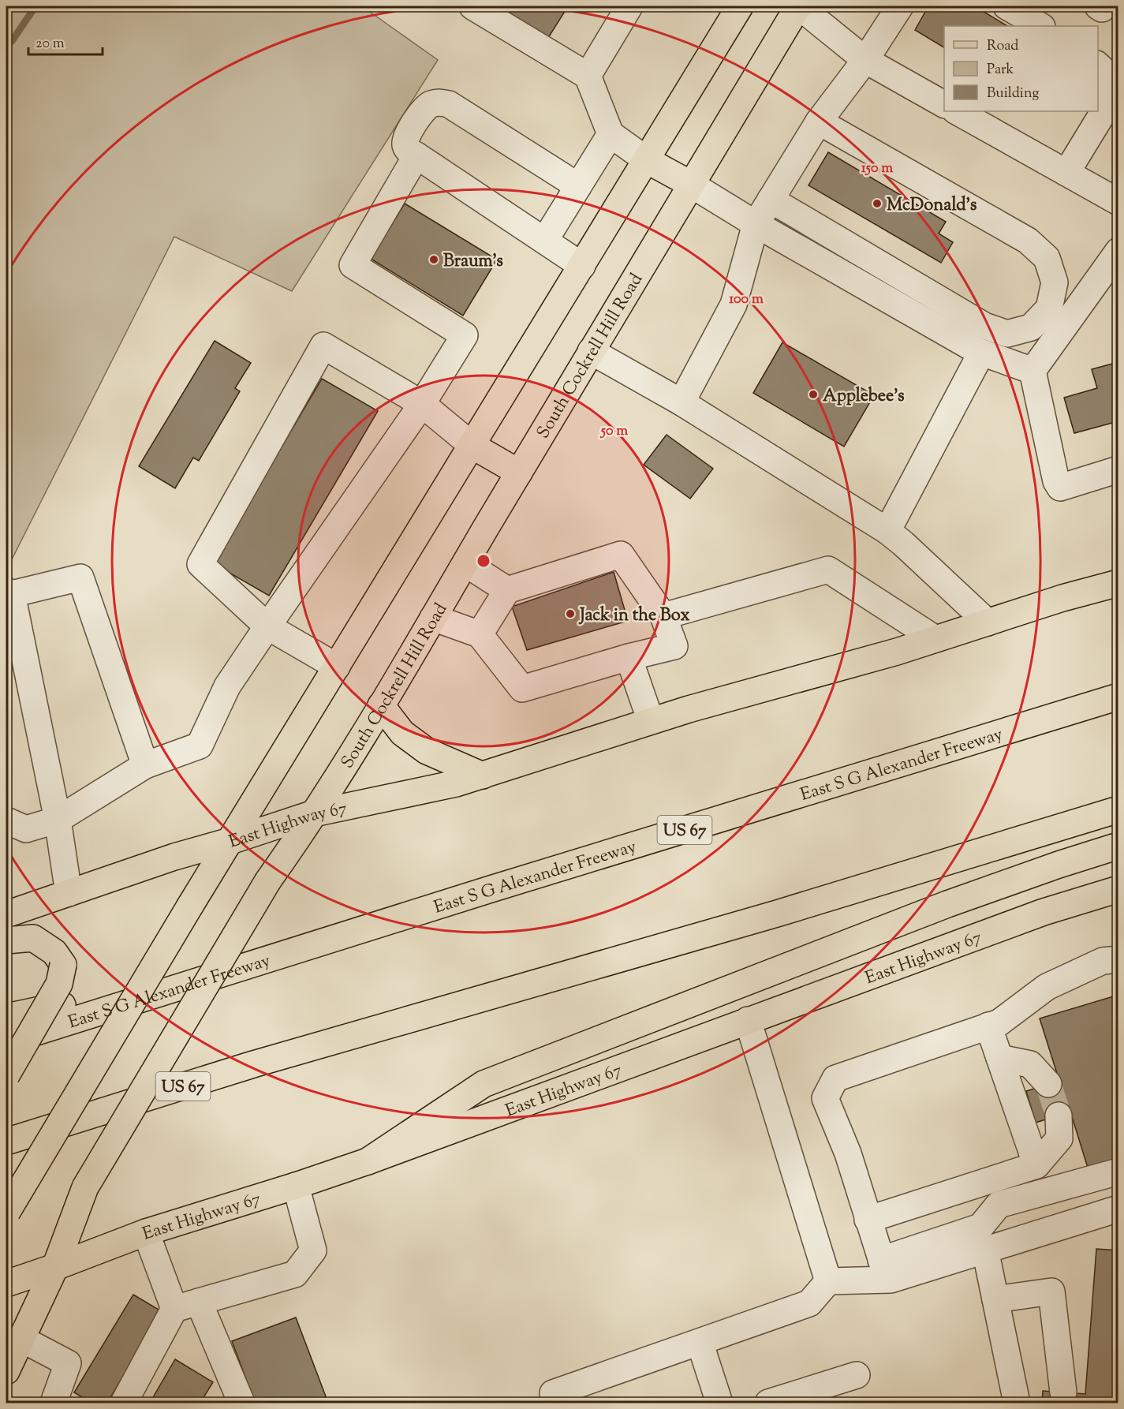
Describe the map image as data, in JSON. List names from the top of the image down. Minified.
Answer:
{"streets":{"main road":["South Cockrell Hill Road","East S G Alexander Freeway","East Highway 67","US 67"]},"crossings":[["South Cockrell Hill Road","East Highway 67"]],"places":["McDonald's","Braum's","Applebee's","Jack in the Box"],"legend":["Road","Park","Building"],"scale_bar":"20 m","rings":["150 m","100 m","50 m"]}
